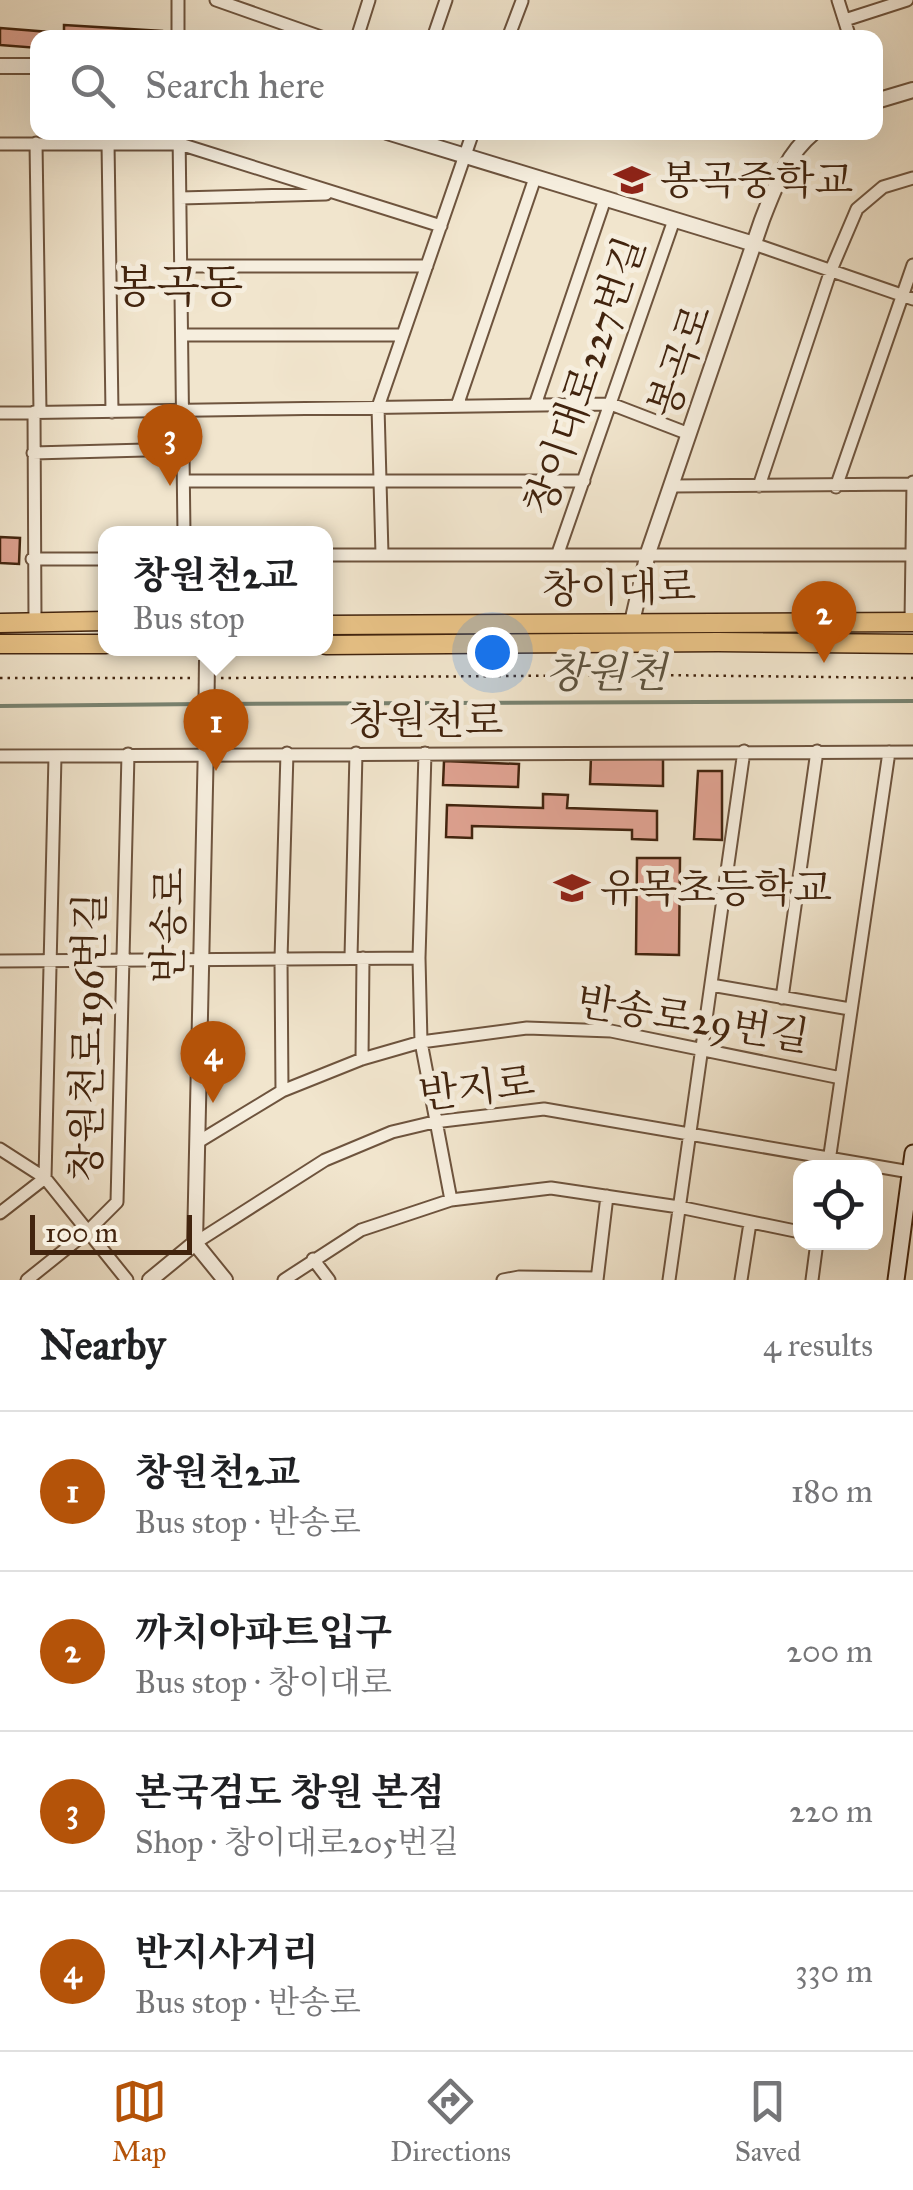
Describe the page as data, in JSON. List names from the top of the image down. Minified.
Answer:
{"streets":{"main road":["창이대로"],"street":["봉곡로","창이대로227번길","창원천로","반송로","반송로29번길","창원천로196번길","반지로"]},"crossings":[["봉곡로","창이대로"],["창원천로","반송로"],["창원천로","창원천로196번길"],["반송로","반송로29번길"],["반송로","반지로"]],"districts":["봉곡동"],"water":["창원천"],"places":{"school or university":["봉곡중학교","유목초등학교"]},"scale_bar":"100 m","page":{"search":"Search here","pins":["3","2","1","4"],"popup":["창원천2교","Bus stop"],"scale":"100 m","heading":["Nearby","4 results"],"list":[{"mark":"1","name":"창원천2교","note":"Bus stop · 반송로","value":"180 m"},{"mark":"2","name":"까치아파트입구","note":"Bus stop · 창이대로","value":"200 m"},{"mark":"3","name":"본국검도 창원 본점","note":"Shop · 창이대로205번길","value":"220 m"},{"mark":"4","name":"반지사거리","note":"Bus stop · 반송로","value":"330 m"}],"nav":["Map","Directions","Saved"]}}
